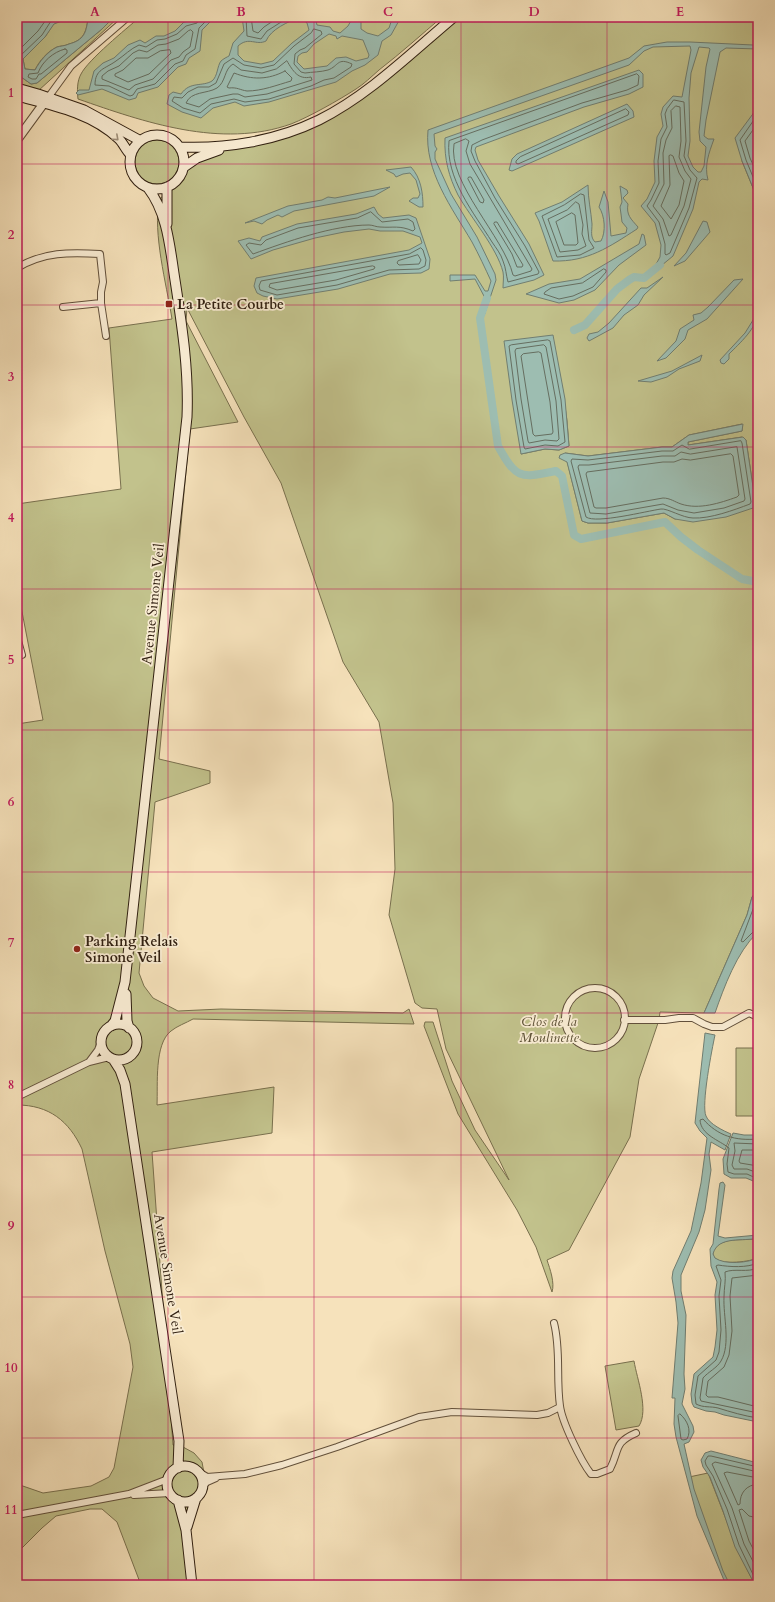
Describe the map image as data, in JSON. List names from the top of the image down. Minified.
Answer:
{"streets":{"main road":["Avenue Simone Veil"]},"parks":["Clos de la Moulinette"],"places":{"transit":["La Petite Courbe"],"other":["Parking Relais Simone Veil"]},"grid":{"columns":["A","B","C","D","E"],"rows":["1","2","3","4","5","6","7","8","9","10","11"]}}
